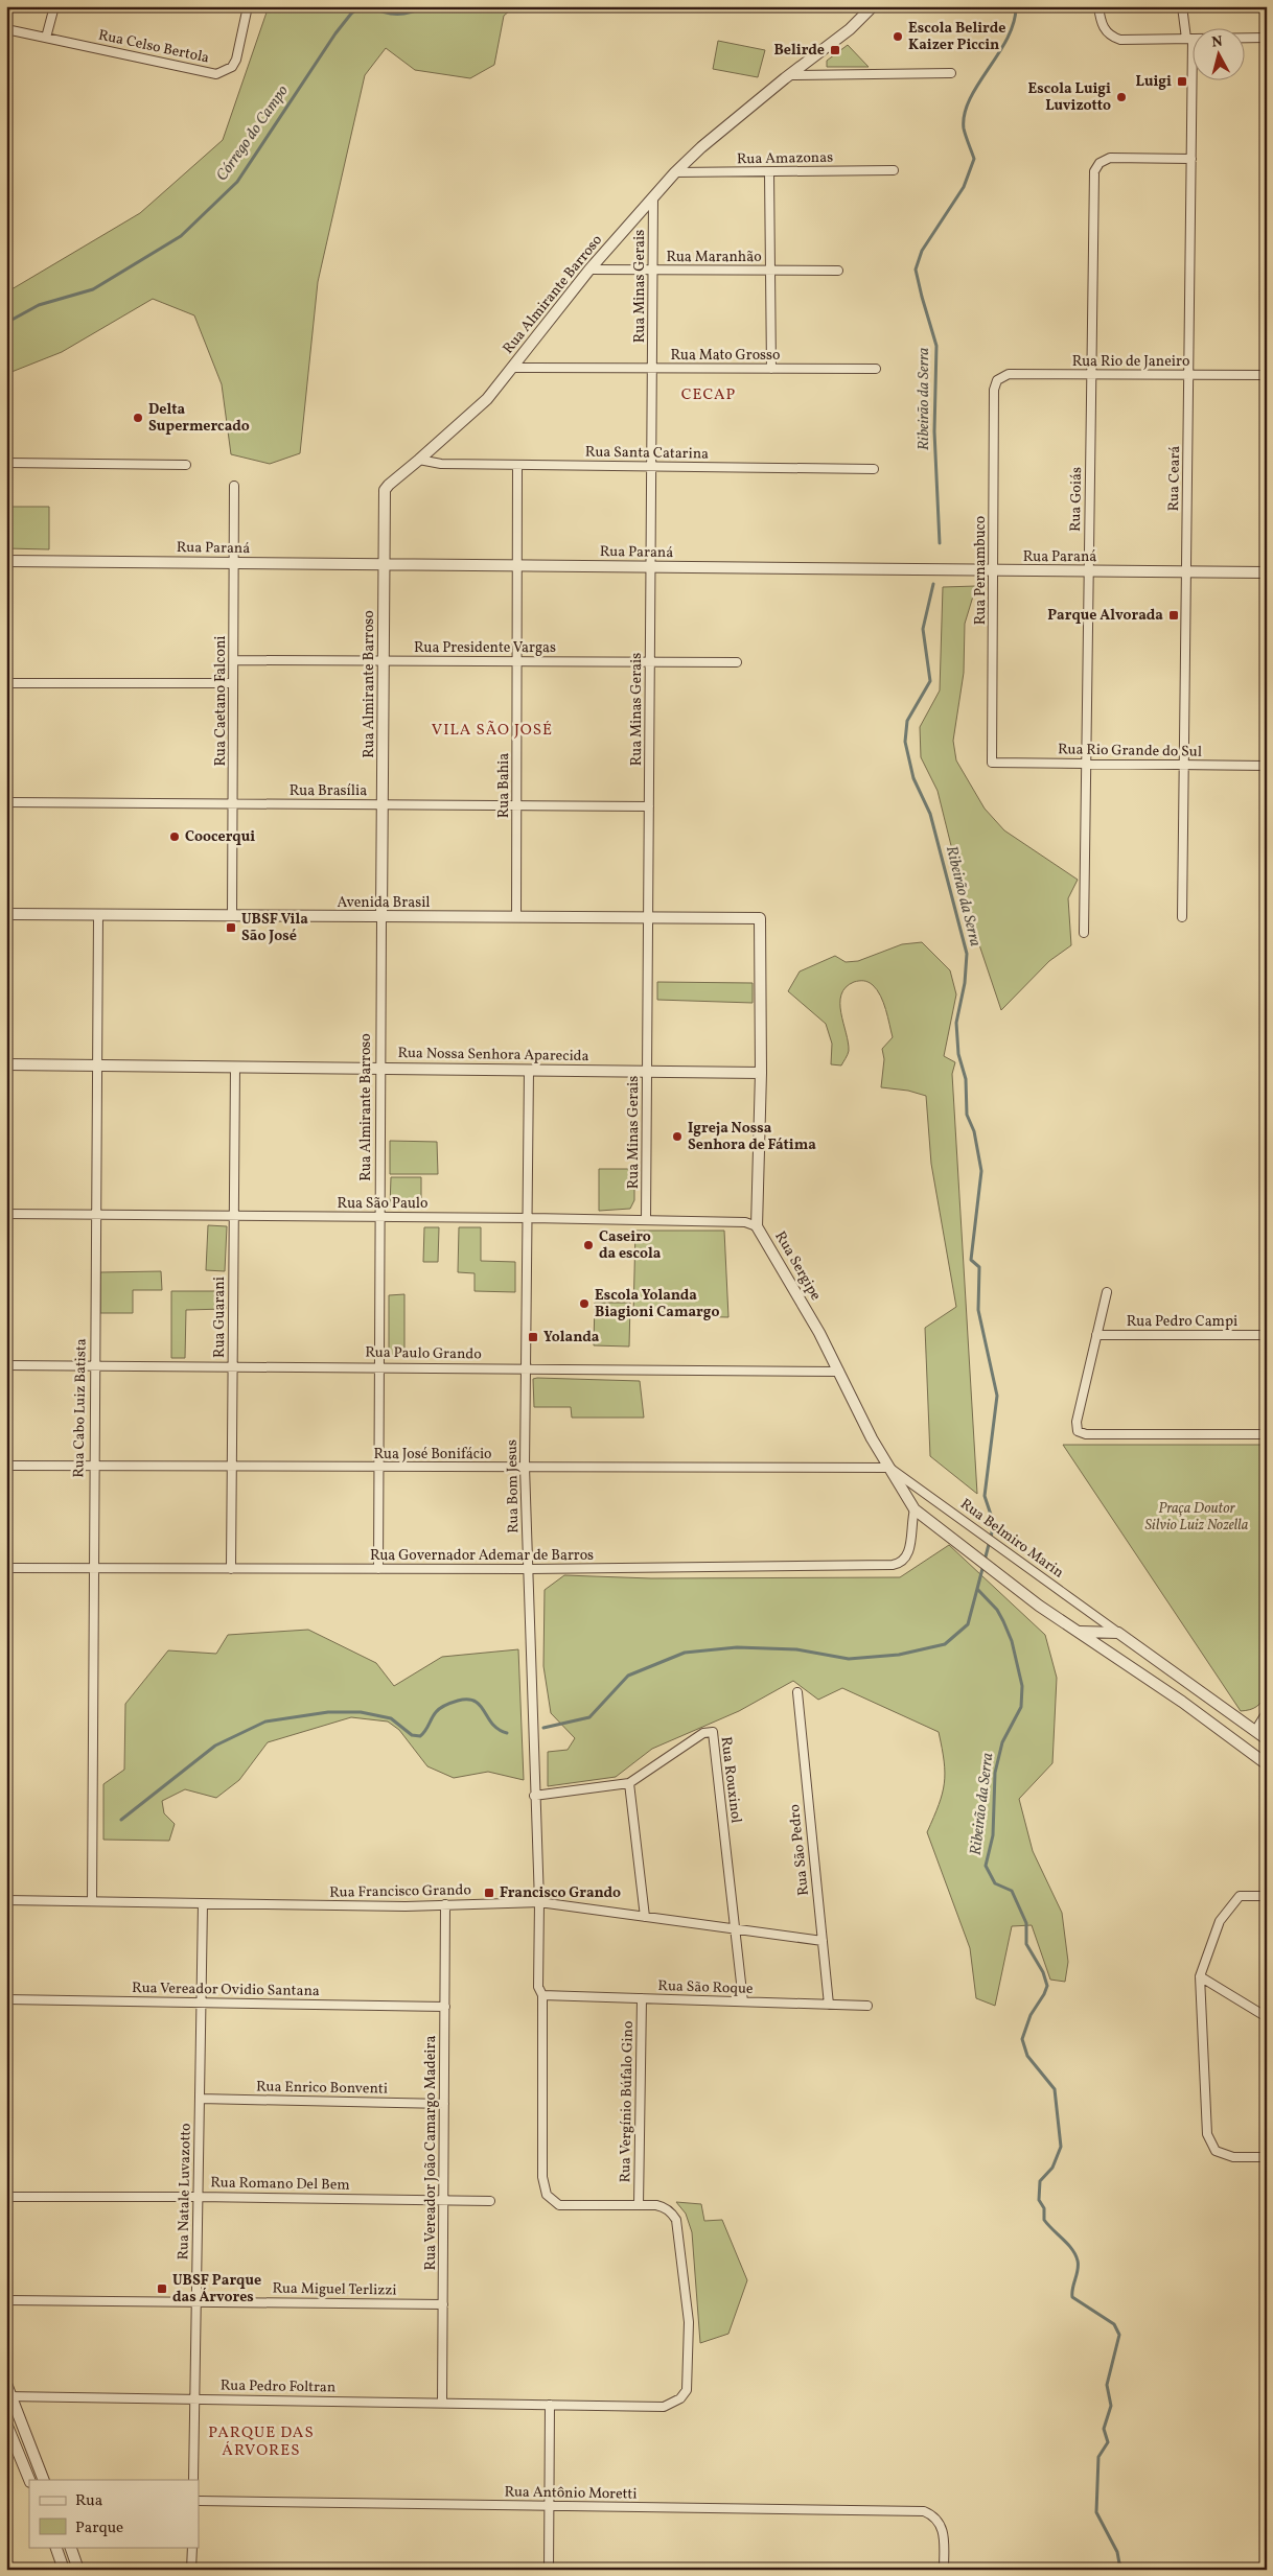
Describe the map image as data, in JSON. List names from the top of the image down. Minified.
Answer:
{"streets":{"street":["Rua Celso Bertola","Rua Amazonas","Rua Maranhão","Rua Minas Gerais","Rua Almirante Barroso","Rua Mato Grosso","Rua Rio de Janeiro","Rua Santa Catarina","Rua Ceará","Rua Goiás","Rua Paraná","Rua Pernambuco","Rua Presidente Vargas","Rua Caetano Falconi","Rua Rio Grande do Sul","Rua Bahia","Rua Brasília","Avenida Brasil","Rua Nossa Senhora Aparecida","Rua São Paulo","Rua Sergipe","Rua Guarani","Rua Pedro Campi","Rua Paulo Grando","Rua Cabo Luiz Batista","Rua José Bonifácio","Rua Bom Jesus","Rua Belmiro Marin","Rua Governador Ademar de Barros","Rua Rouxinol","Rua São Pedro","Rua Francisco Grando","Rua São Roque","Rua Vereador Ovidio Santana","Rua Enrico Bonventi","Rua Vergínio Búfalo Gino","Rua Vereador João Camargo Madeira","Rua Romano Del Bem","Rua Natale Luvazotto","Rua Miguel Terlizzi","Rua Pedro Foltran","Rua Antônio Moretti"]},"crossings":[["Rua Amazonas","Rua Almirante Barroso"],["Rua Maranhão","Rua Minas Gerais"],["Rua Maranhão","Rua Almirante Barroso"],["Rua Minas Gerais","Rua Almirante Barroso"],["Rua Minas Gerais","Rua Mato Grosso"],["Rua Minas Gerais","Rua Santa Catarina"],["Rua Minas Gerais","Rua Paraná"],["Rua Minas Gerais","Rua Presidente Vargas"],["Rua Minas Gerais","Rua Brasília"],["Rua Minas Gerais","Avenida Brasil"],["Rua Minas Gerais","Rua Nossa Senhora Aparecida"],["Rua Minas Gerais","Rua São Paulo"],["Rua Almirante Barroso","Rua Mato Grosso"],["Rua Almirante Barroso","Rua Santa Catarina"],["Rua Almirante Barroso","Rua Paraná"],["Rua Almirante Barroso","Rua Presidente Vargas"],["Rua Almirante Barroso","Rua Brasília"],["Rua Almirante Barroso","Avenida Brasil"],["Rua Almirante Barroso","Rua Nossa Senhora Aparecida"],["Rua Almirante Barroso","Rua São Paulo"],["Rua Almirante Barroso","Rua Paulo Grando"],["Rua Almirante Barroso","Rua José Bonifácio"],["Rua Almirante Barroso","Rua Governador Ademar de Barros"],["Rua Rio de Janeiro","Rua Ceará"],["Rua Rio de Janeiro","Rua Goiás"],["Rua Rio de Janeiro","Rua Pernambuco"],["Rua Santa Catarina","Rua Bahia"],["Rua Ceará","Rua Goiás"],["Rua Ceará","Rua Paraná"],["Rua Ceará","Rua Rio Grande do Sul"],["Rua Goiás","Rua Paraná"],["Rua Goiás","Rua Rio Grande do Sul"],["Rua Paraná","Rua Pernambuco"],["Rua Paraná","Rua Caetano Falconi"],["Rua Paraná","Rua Bahia"],["Rua Pernambuco","Rua Rio Grande do Sul"],["Rua Presidente Vargas","Rua Caetano Falconi"],["Rua Presidente Vargas","Rua Bahia"],["Rua Caetano Falconi","Rua Brasília"],["Rua Caetano Falconi","Avenida Brasil"],["Rua Bahia","Rua Brasília"],["Rua Bahia","Avenida Brasil"],["Avenida Brasil","Rua Sergipe"],["Avenida Brasil","Rua Cabo Luiz Batista"],["Rua Nossa Senhora Aparecida","Rua Sergipe"],["Rua Nossa Senhora Aparecida","Rua Guarani"],["Rua Nossa Senhora Aparecida","Rua Cabo Luiz Batista"],["Rua Nossa Senhora Aparecida","Rua Bom Jesus"],["Rua São Paulo","Rua Sergipe"],["Rua São Paulo","Rua Guarani"],["Rua São Paulo","Rua Cabo Luiz Batista"],["Rua São Paulo","Rua Bom Jesus"],["Rua Sergipe","Rua Paulo Grando"],["Rua Sergipe","Rua José Bonifácio"],["Rua Sergipe","Rua Belmiro Marin"],["Rua Sergipe","Rua Governador Ademar de Barros"],["Rua Guarani","Rua Paulo Grando"],["Rua Guarani","Rua José Bonifácio"],["Rua Guarani","Rua Governador Ademar de Barros"],["Rua Paulo Grando","Rua Cabo Luiz Batista"],["Rua Paulo Grando","Rua Bom Jesus"],["Rua Cabo Luiz Batista","Rua José Bonifácio"],["Rua Cabo Luiz Batista","Rua Governador Ademar de Barros"],["Rua Cabo Luiz Batista","Rua Francisco Grando"],["Rua José Bonifácio","Rua Bom Jesus"],["Rua José Bonifácio","Rua Belmiro Marin"],["Rua Bom Jesus","Rua Governador Ademar de Barros"],["Rua Bom Jesus","Rua Rouxinol"],["Rua Bom Jesus","Rua Francisco Grando"],["Rua Bom Jesus","Rua São Roque"],["Rua Bom Jesus","Rua Vergínio Búfalo Gino"],["Rua Bom Jesus","Rua Pedro Foltran"],["Rua Rouxinol","Rua Francisco Grando"],["Rua São Pedro","Rua Francisco Grando"],["Rua São Pedro","Rua São Roque"],["Rua Francisco Grando","Rua Vereador João Camargo Madeira"],["Rua Francisco Grando","Rua Natale Luvazotto"],["Rua São Roque","Rua Vergínio Búfalo Gino"],["Rua Vereador Ovidio Santana","Rua Vereador João Camargo Madeira"],["Rua Vereador Ovidio Santana","Rua Natale Luvazotto"],["Rua Enrico Bonventi","Rua Vereador João Camargo Madeira"],["Rua Enrico Bonventi","Rua Natale Luvazotto"],["Rua Vergínio Búfalo Gino","Rua Pedro Foltran"],["Rua Vereador João Camargo Madeira","Rua Romano Del Bem"],["Rua Vereador João Camargo Madeira","Rua Miguel Terlizzi"],["Rua Vereador João Camargo Madeira","Rua Pedro Foltran"],["Rua Romano Del Bem","Rua Natale Luvazotto"],["Rua Natale Luvazotto","Rua Miguel Terlizzi"],["Rua Natale Luvazotto","Rua Pedro Foltran"]],"districts":["CECAP","VILA SÃO JOSÉ","PARQUE DAS ÁRVORES"],"water":["Córrego do Campo","Ribeirão da Serra"],"parks":["Praça Doutor Silvio Luiz Nozella"],"places":{"other":["Escola Belirde Kaizer Piccin","Escola Luigi Luvizotto","Delta Supermercado","Coocerqui","Igreja Nossa Senhora de Fátima","Caseiro da escola","Escola Yolanda Biagioni Camargo"],"transit":["Belirde","Luigi","Parque Alvorada","UBSF Vila São José","Yolanda","Francisco Grando","UBSF Parque das Árvores"]},"legend":["Rua","Parque"],"north":"top"}
